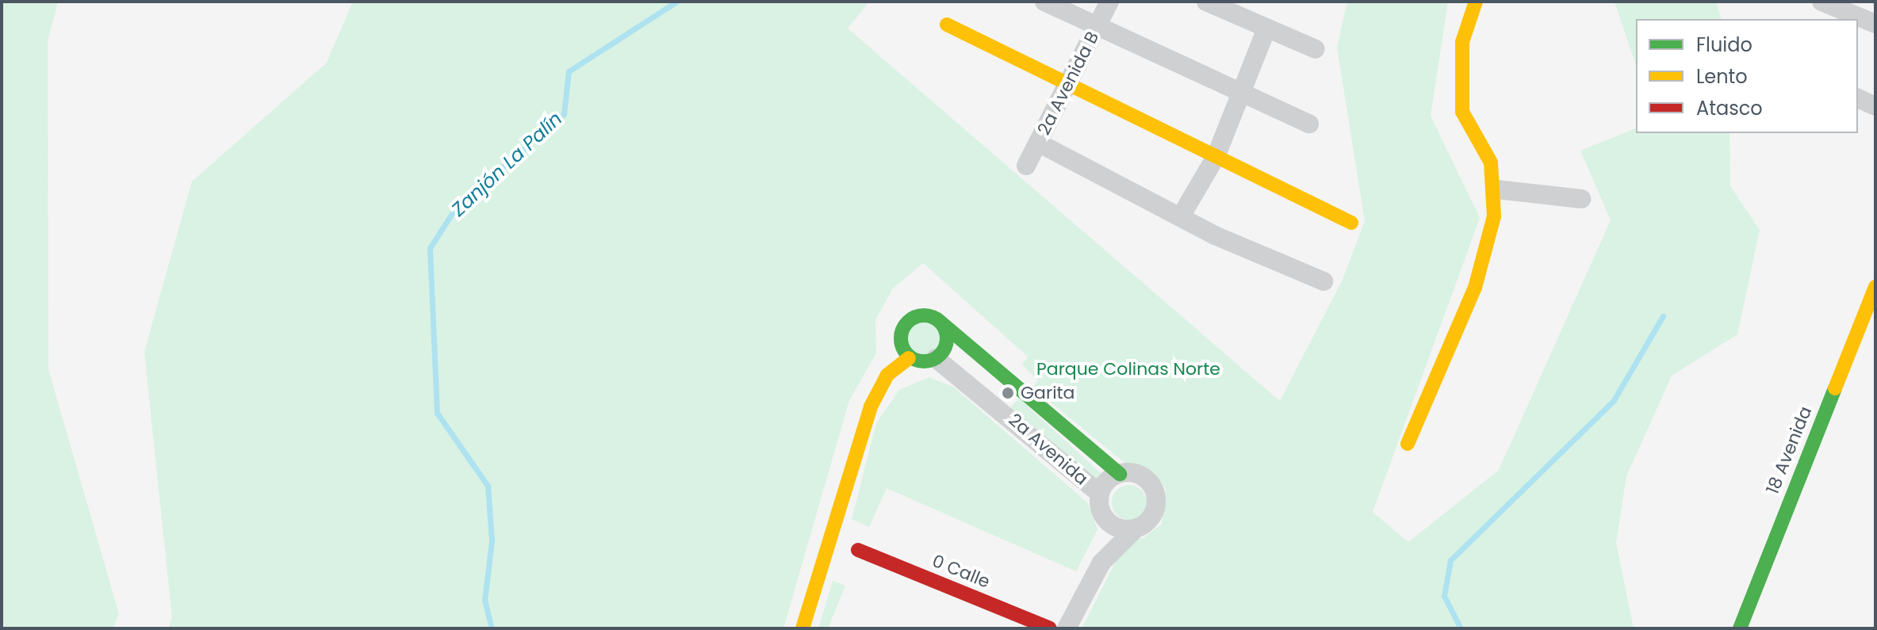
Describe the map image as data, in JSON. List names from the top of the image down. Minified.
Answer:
{"streets":{"street":["2a Avenida B","2a Avenida","18 Avenida","0 Calle"]},"water":["Zanjón La Palín"],"parks":["Parque Colinas Norte"],"places":["Garita"],"legend":["Fluido","Lento","Atasco"]}
